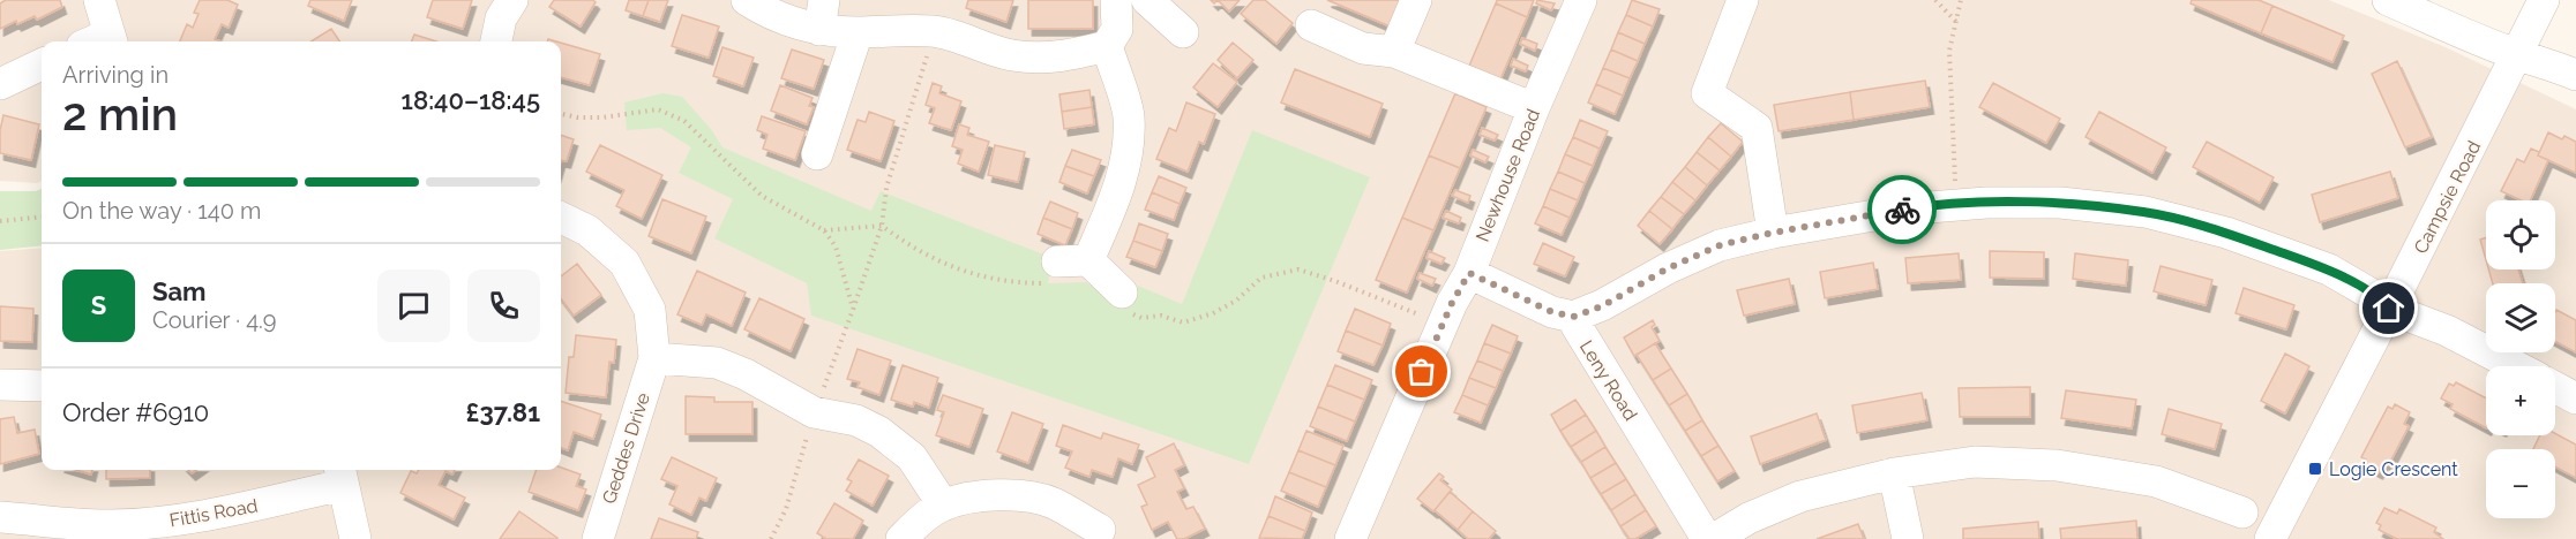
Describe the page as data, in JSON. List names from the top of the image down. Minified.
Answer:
{"streets":{"street":["Newhouse Road","Campsie Road","Leny Road","Geddes Drive","Fittis Road"]},"crossings":[["Newhouse Road","Leny Road"]],"places":{"transit":["Logie Crescent"]},"page":{"heading":["2 min","Arriving in","18:40–18:45"],"panel":["Sam","Courier · 4.9","Order #6910","£37.81"],"bar":"On the way · 140 m","map_buttons":["+","−"],"round":"S"}}
